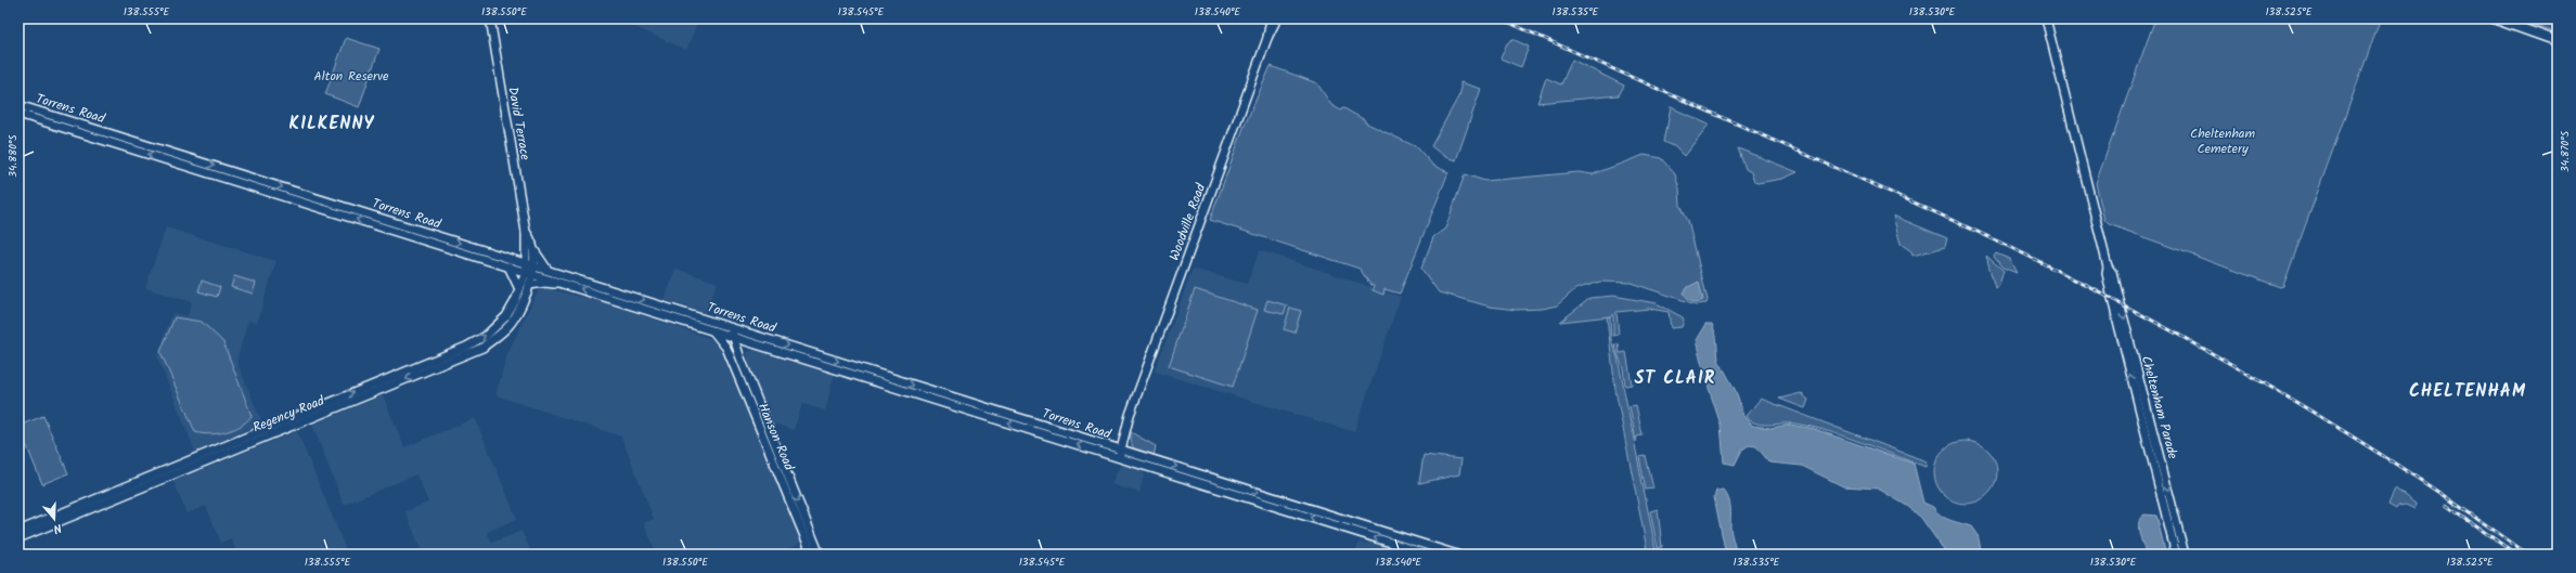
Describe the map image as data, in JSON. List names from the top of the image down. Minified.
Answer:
{"streets":{"main road":["Torrens Road","David Terrace","Woodville Road","Cheltenham Parade","Regency Road","Hanson Road"]},"crossings":[["Torrens Road","David Terrace"],["Torrens Road","Woodville Road"],["Torrens Road","Regency Road"],["Torrens Road","Hanson Road"],["David Terrace","Regency Road"]],"districts":["KILKENNY","ST CLAIR","CHELTENHAM"],"parks":["Alton Reserve","Cheltenham Cemetery"],"north":"bottom","coordinates":["138.555°E","138.550°E","138.545°E","138.540°E","138.535°E","138.530°E","138.525°E","34.870°S","34.880°S"]}
